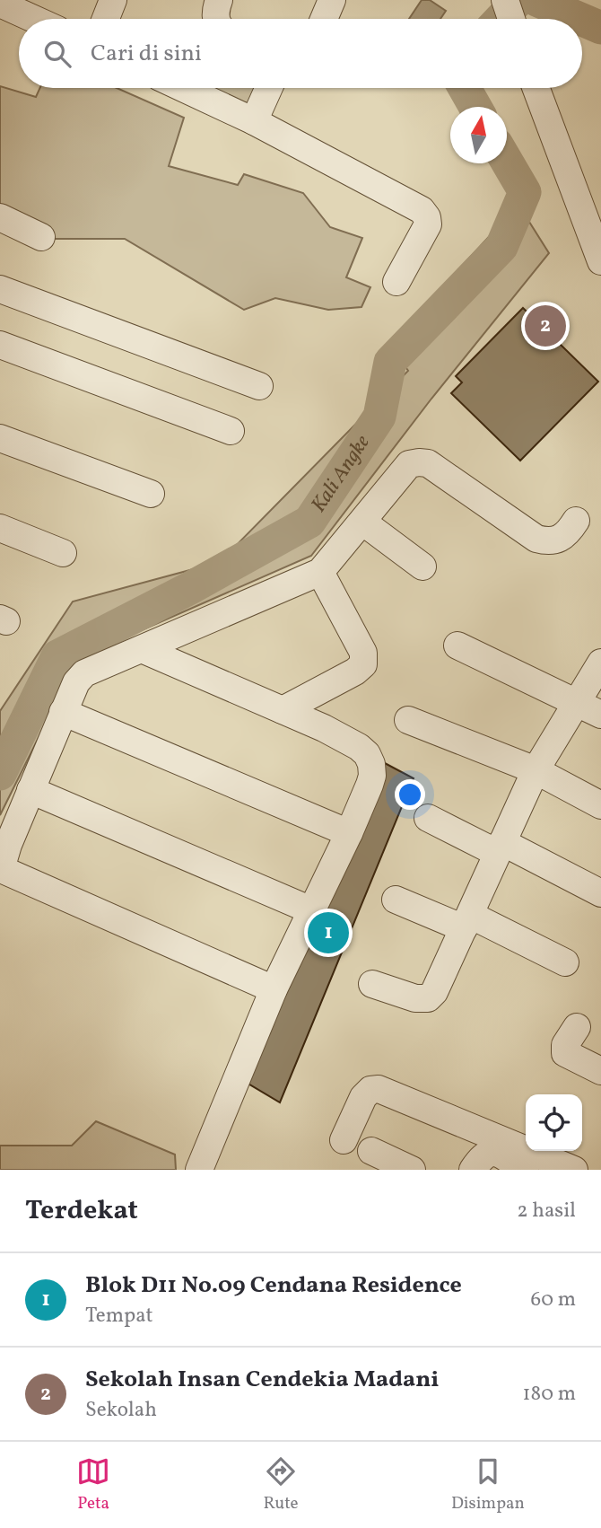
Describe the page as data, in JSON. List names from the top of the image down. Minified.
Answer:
{"water":["Kali Angke"],"north":"top","page":{"search":"Cari di sini","pins":["2","1"],"heading":["Terdekat","2 hasil"],"list":[{"mark":"1","name":"Blok D11 No.09 Cendana Residence","note":"Tempat","value":"60 m"},{"mark":"2","name":"Sekolah Insan Cendekia Madani","note":"Sekolah","value":"180 m"}],"nav":["Peta","Rute","Disimpan"]}}
